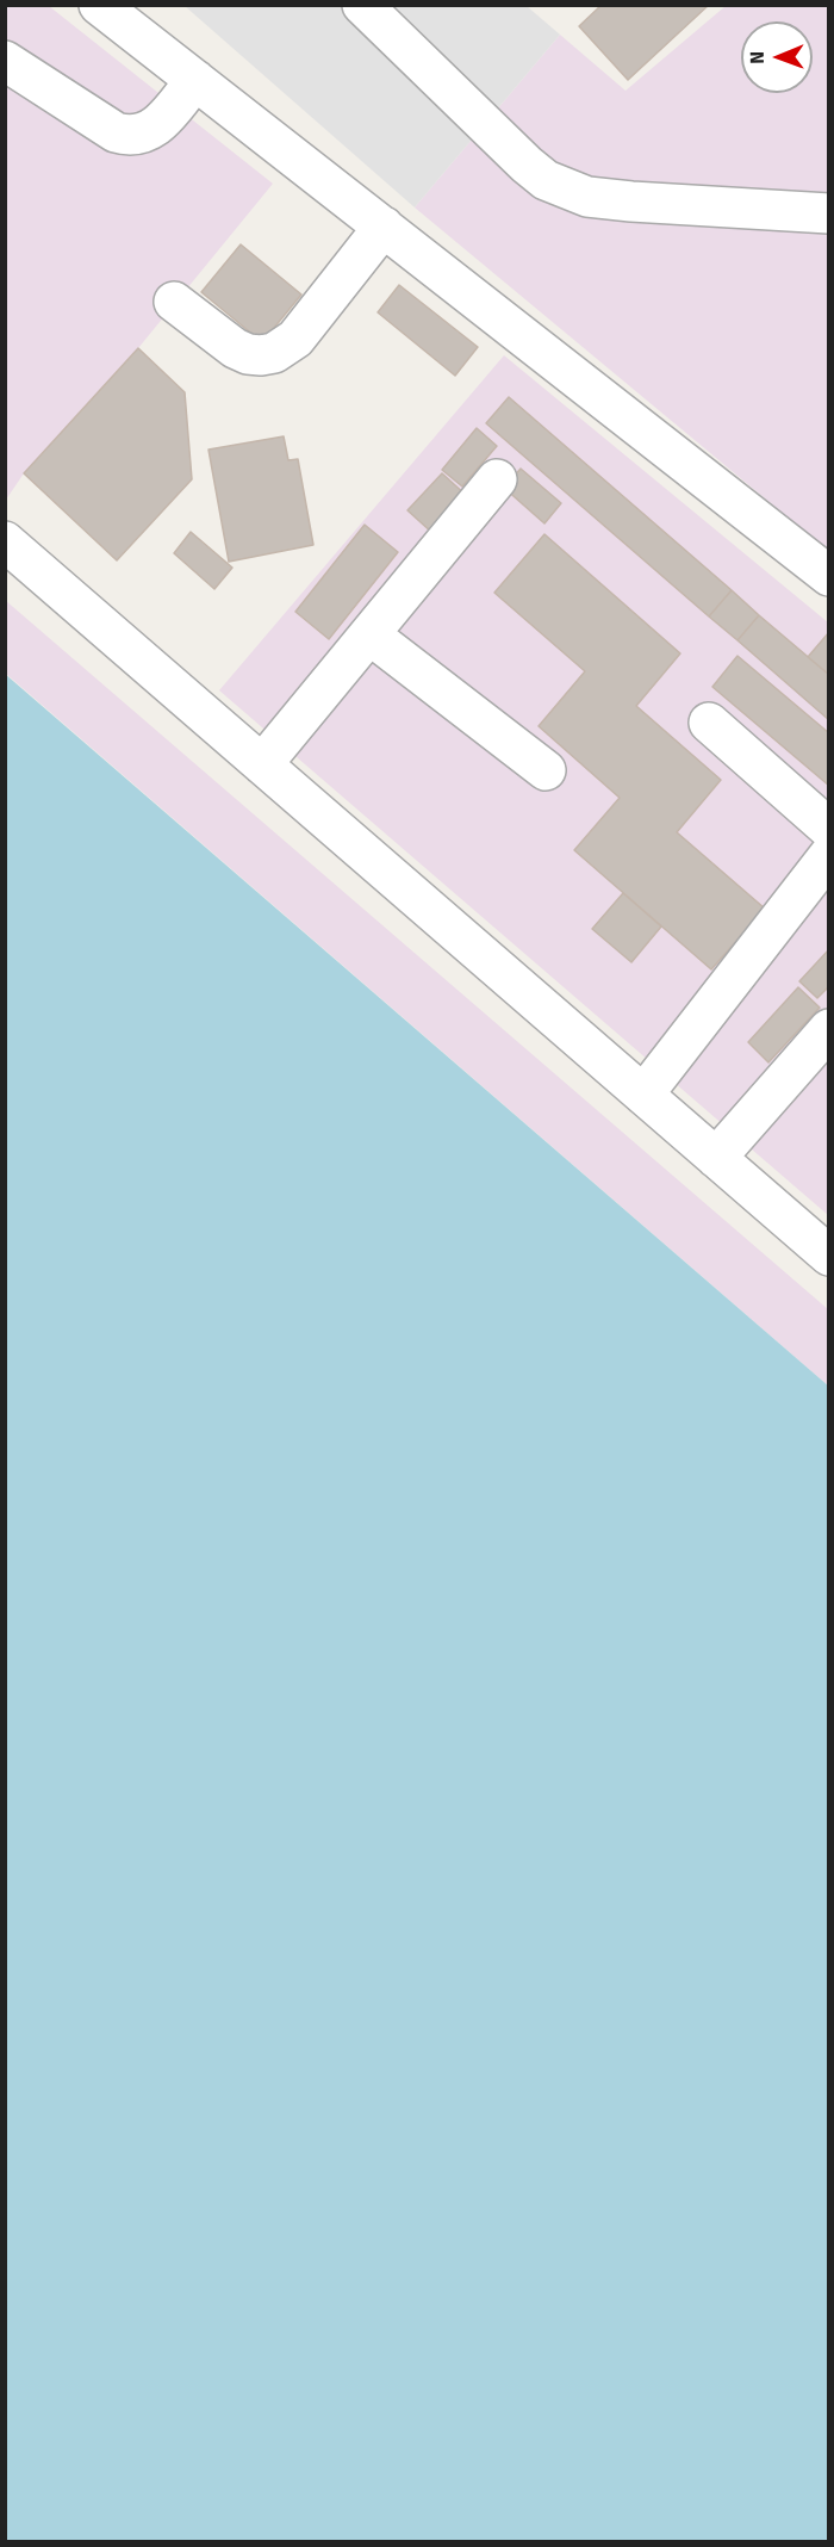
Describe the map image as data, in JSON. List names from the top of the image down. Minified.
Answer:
{"north":"left"}
